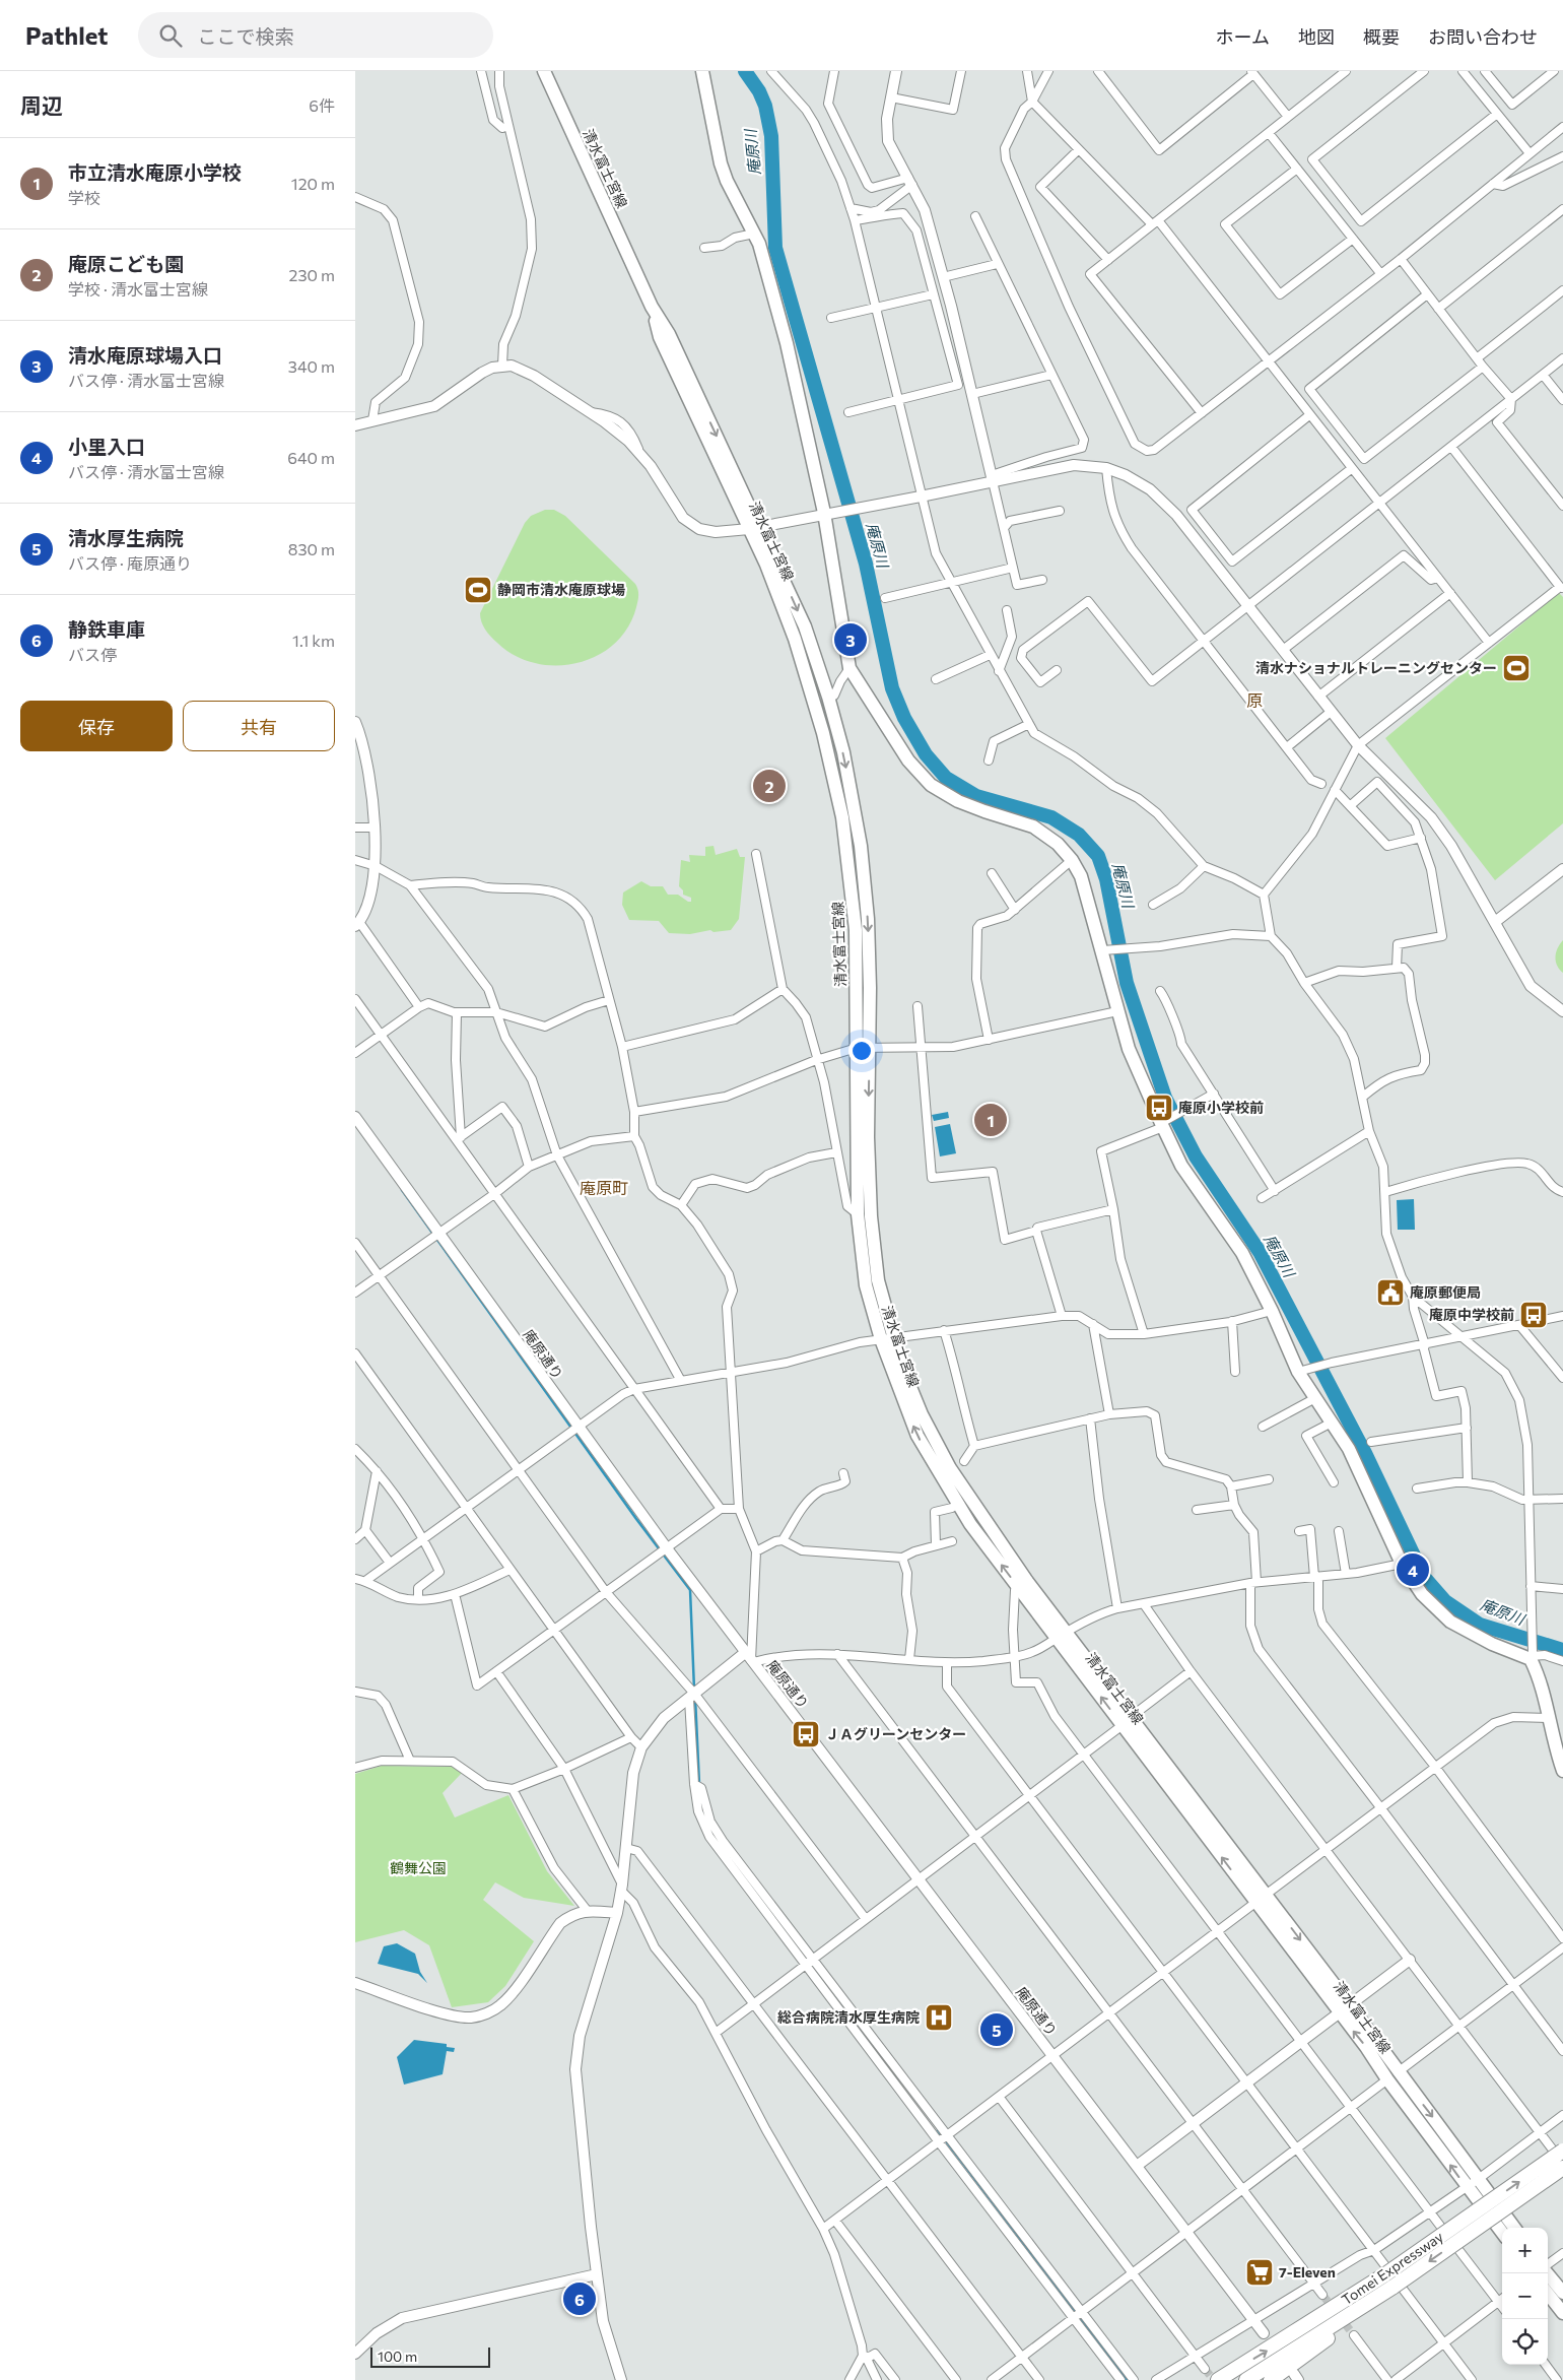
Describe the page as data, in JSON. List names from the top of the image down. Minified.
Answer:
{"streets":{"highway":["Tomei Expressway"],"main road":["清水富士宮線"],"street":["庵原通り"]},"districts":["原","庵原町"],"water":["庵原川"],"parks":["鶴舞公園"],"places":{"sports":["静岡市清水庵原球場","清水ナショナルトレーニングセンター"],"bus stop":["庵原小学校前","庵原中学校前","ＪＡグリーンセンター"],"public building":["庵原郵便局"],"hospital":["総合病院清水厚生病院"],"supermarket":["7-Eleven"]},"scale_bar":"100 m","page":{"header":"Pathlet","search":"ここで検索","nav":["ホーム","地図","概要","お問い合わせ"],"heading":["周辺","6件"],"list":[{"mark":"1","name":"市立清水庵原小学校","note":"学校","value":"120 m"},{"mark":"2","name":"庵原こども園","note":"学校 · 清水富士宮線","value":"230 m"},{"mark":"3","name":"清水庵原球場入口","note":"バス停 · 清水富士宮線","value":"340 m"},{"mark":"4","name":"小里入口","note":"バス停 · 清水富士宮線","value":"640 m"},{"mark":"5","name":"清水厚生病院","note":"バス停 · 庵原通り","value":"830 m"},{"mark":"6","name":"静鉄車庫","note":"バス停","value":"1.1 km"}],"pins":["3","2","1","4","5","6"],"buttons":["保存","共有"],"map_buttons":["+","−"],"scale":"100 m"}}
